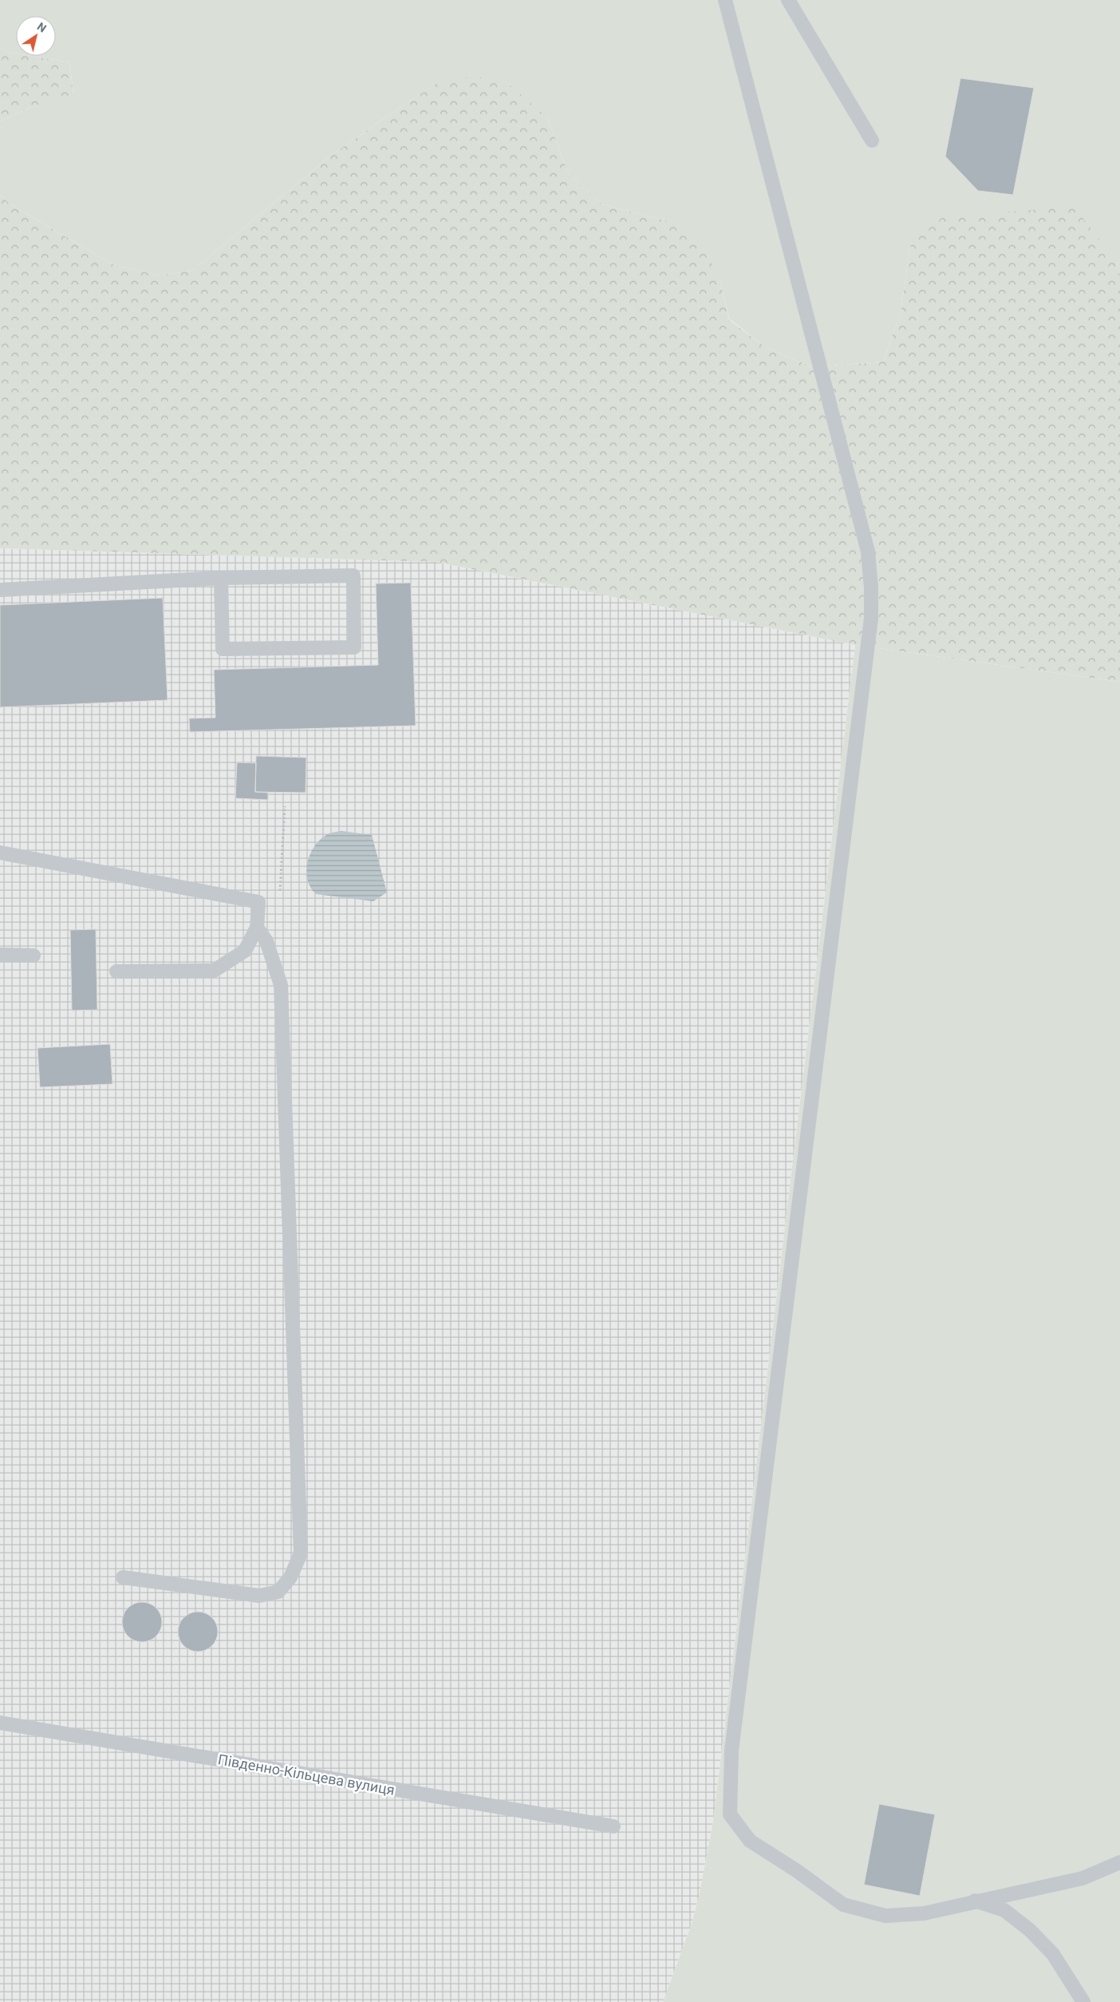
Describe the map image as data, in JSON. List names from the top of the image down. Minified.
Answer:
{"streets":{"lane":["Південно-Кільцева вулиця"]},"north":"top right"}
